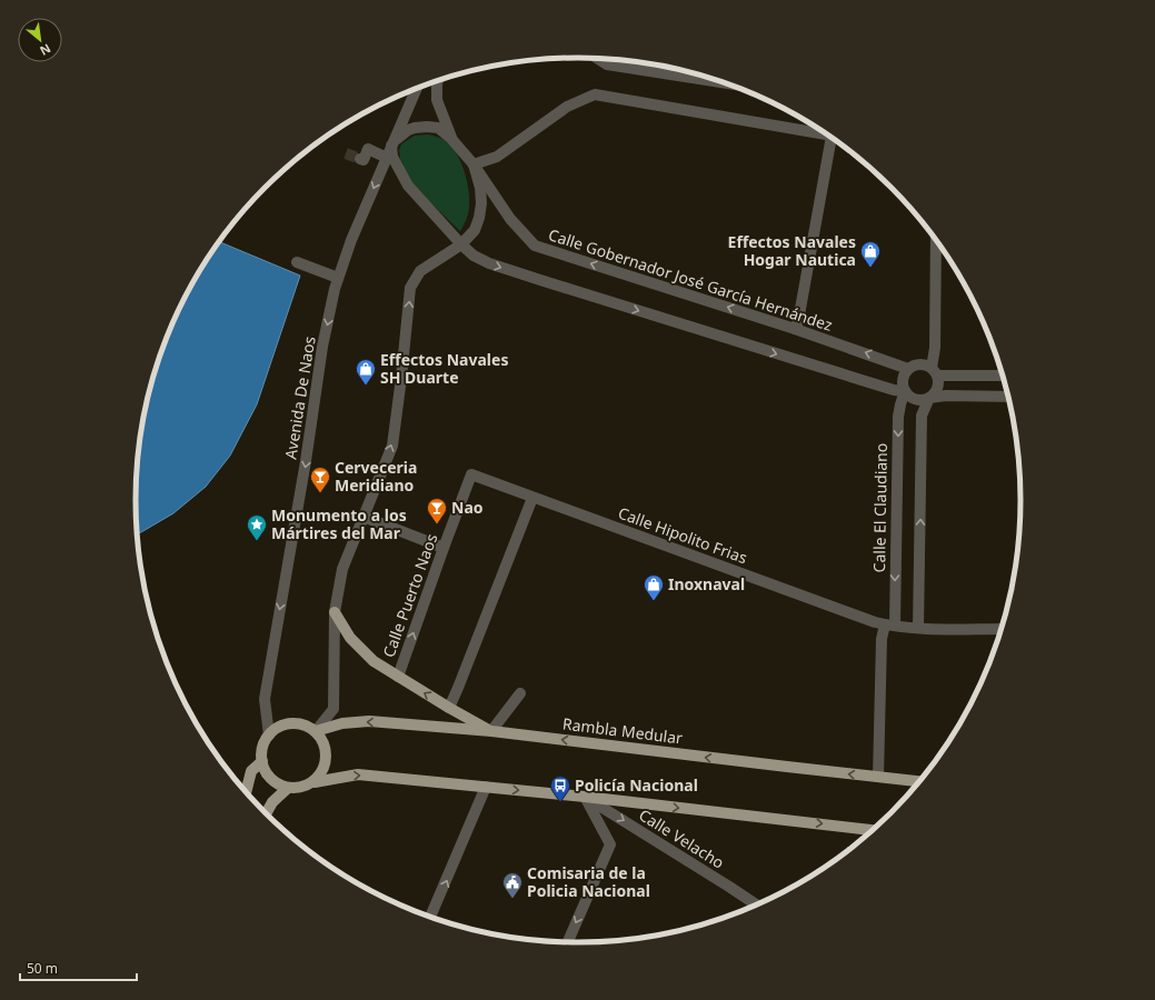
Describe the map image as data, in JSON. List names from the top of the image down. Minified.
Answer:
{"streets":{"main road":["Rambla Medular"],"street":["Calle Gobernador José García Hernández","Avenida De Naos","Calle El Claudiano","Calle Hipolito Frias","Calle Puerto Naos","Calle Velacho"]},"crossings":[["Calle Gobernador José García Hernández","Calle El Claudiano"],["Avenida De Naos","Rambla Medular"],["Calle El Claudiano","Calle Hipolito Frias"],["Calle El Claudiano","Rambla Medular"],["Calle Hipolito Frias","Calle Puerto Naos"]],"one_way":["Calle Velacho"],"places":{"shop":["Effectos Navales Hogar Nautica","Effectos Navales SH Duarte","Inoxnaval"],"bar":["Cerveceria Meridiano","Nao"],"place":["Monumento a los Mártires del Mar"],"bus stop":["Policía Nacional"],"public building":["Comisaria de la Policia Nacional"]},"scale_bar":"50 m","north":"bottom right"}
